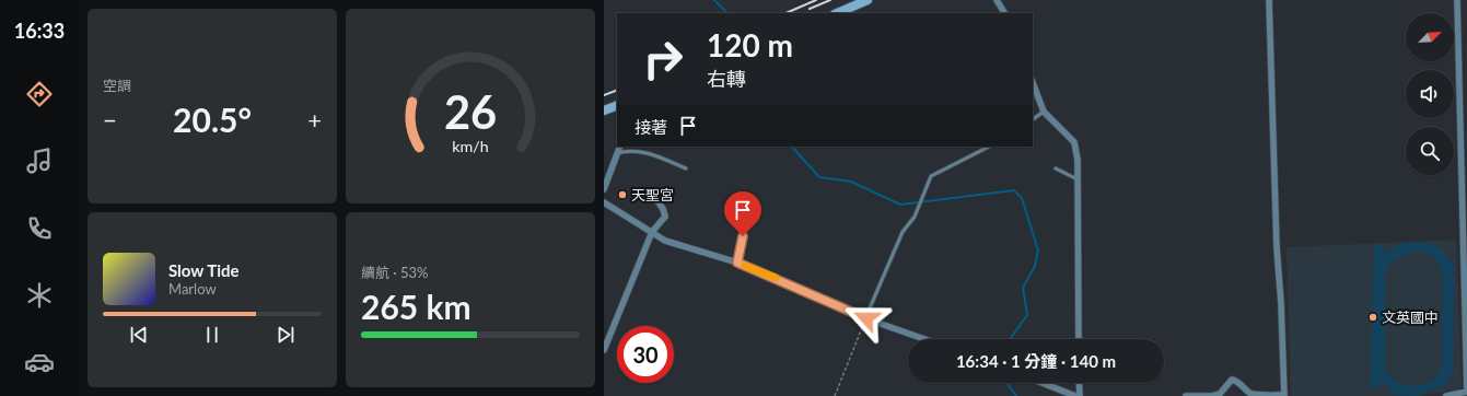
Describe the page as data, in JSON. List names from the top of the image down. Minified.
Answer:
{"places":["天聖宮","文英國中"],"north":"top right","page":{"tabs":"16:33","tile":["空調",["續航 · 53%","265 km"]],"turn":["120 m","右轉"],"heat":["−","20.5°","+"],"then":"接著","song":["Slow Tide","Marlow"],"limit":"30","trip":"16:34 · 1 分鐘 · 140 m","gauge":["26","km/h"]}}
